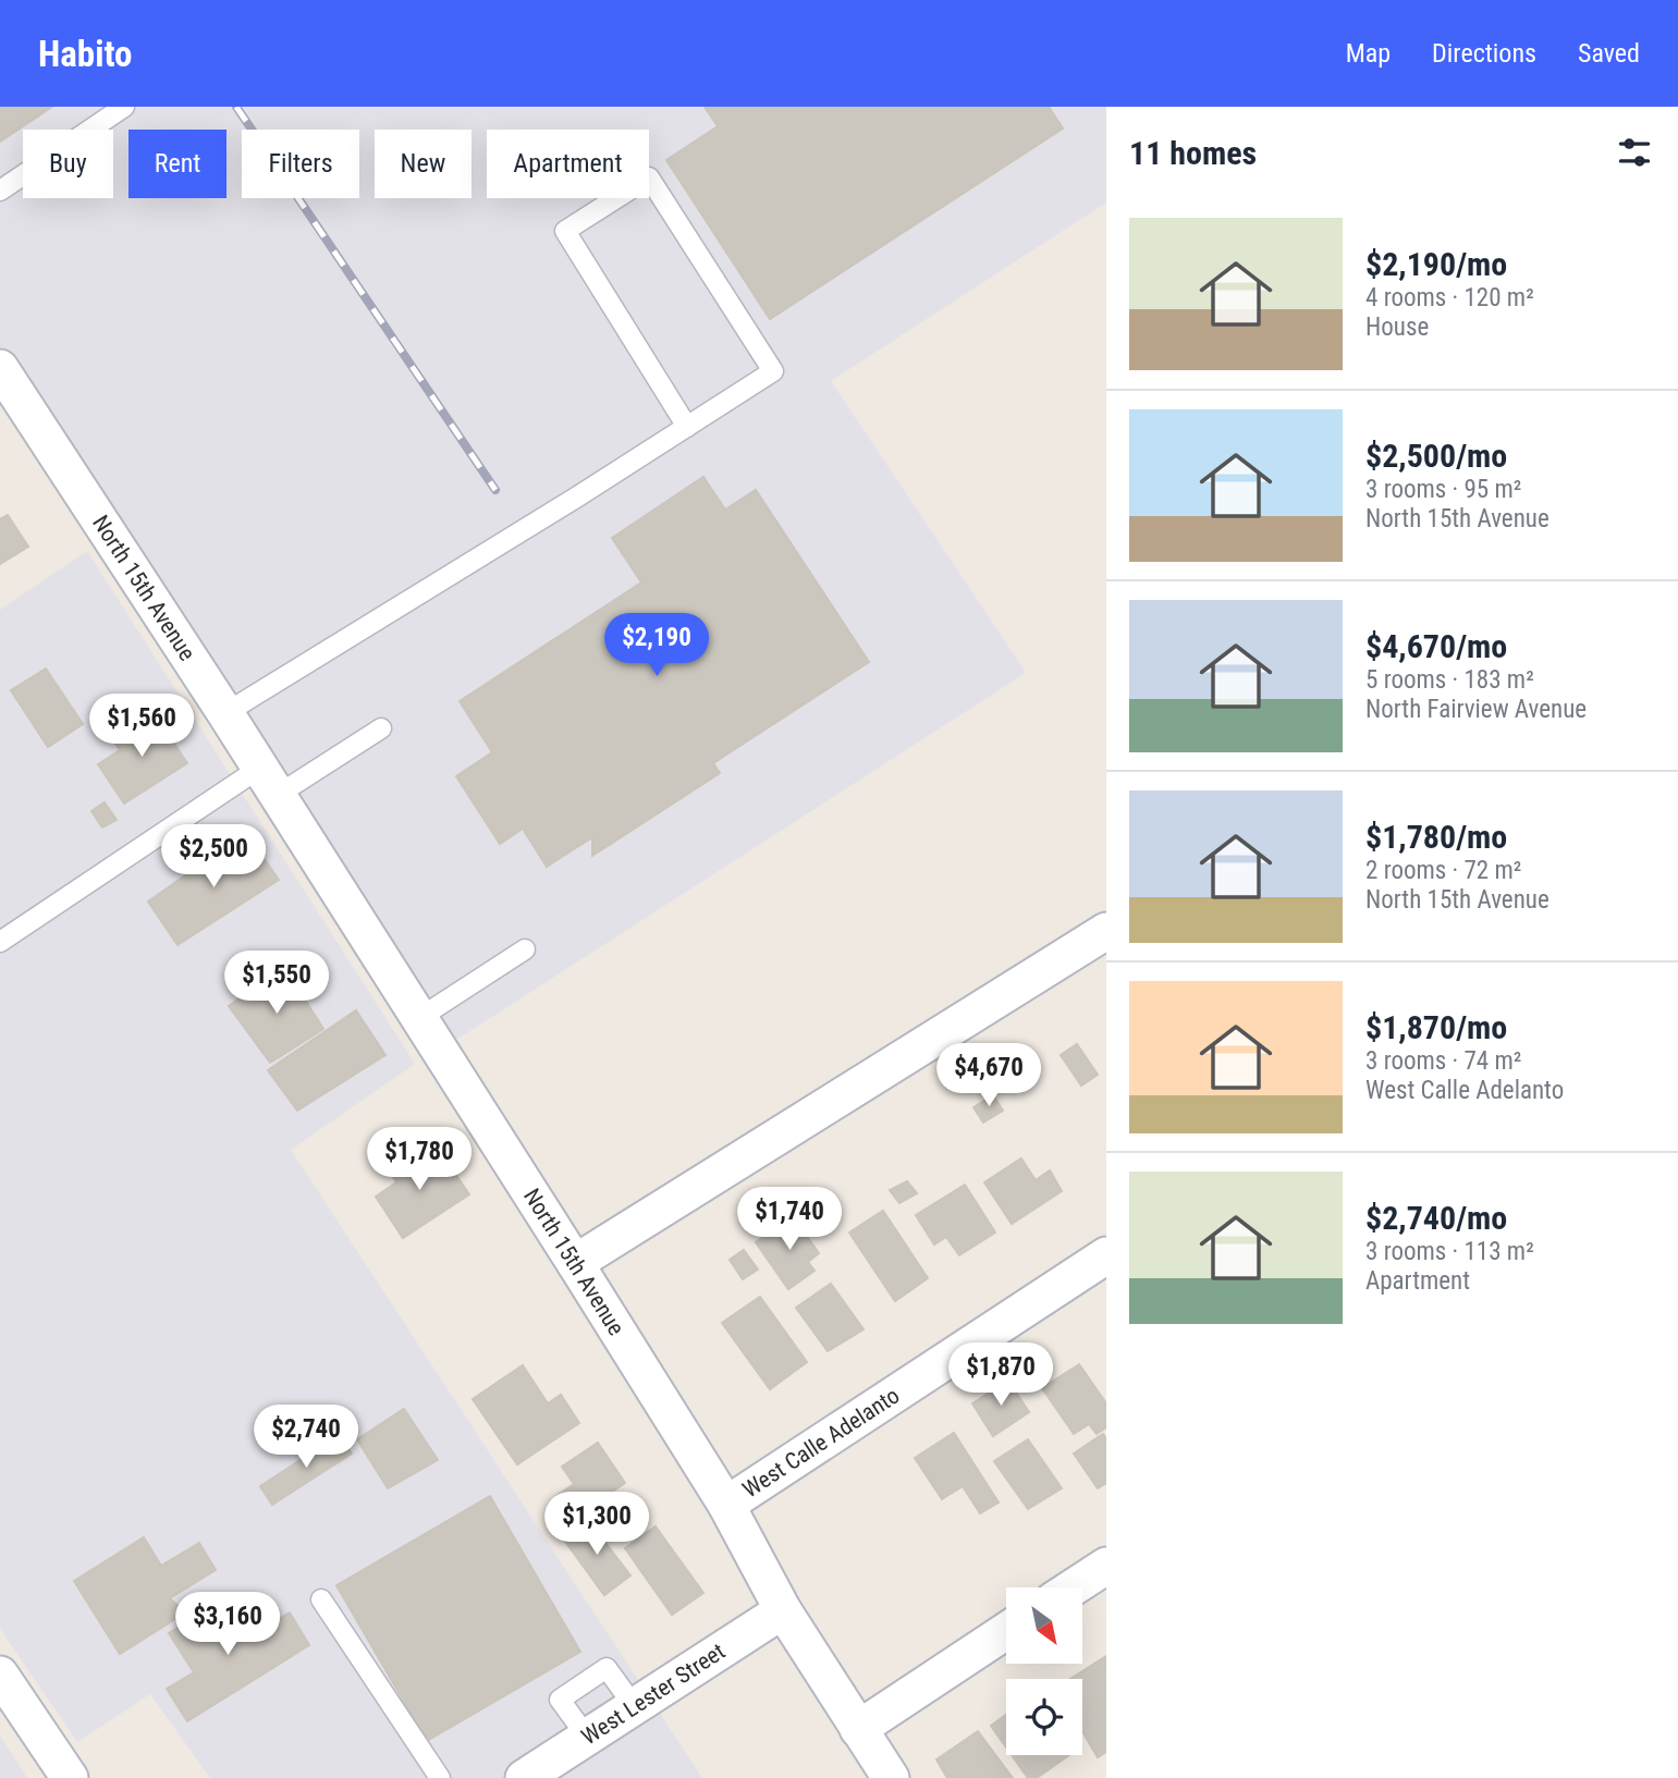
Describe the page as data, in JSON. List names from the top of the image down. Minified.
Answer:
{"streets":{"street":["North 15th Avenue","West Calle Adelanto","West Lester Street"]},"crossings":[["North 15th Avenue","West Calle Adelanto"],["North 15th Avenue","West Lester Street"]],"north":"bottom right","page":{"header":"Habito","nav":["Map","Directions","Saved"],"heading":"11 homes","chip":["Buy","Rent","Filters","New","Apartment"],"list":[{"name":"$2,190/mo","note":"4 rooms · 120 m² · House"},{"name":"$2,500/mo","note":"3 rooms · 95 m² · North 15th Avenue"},{"name":"$4,670/mo","note":"5 rooms · 183 m² · North Fairview Avenue"},{"name":"$1,780/mo","note":"2 rooms · 72 m² · North 15th Avenue"},{"name":"$1,870/mo","note":"3 rooms · 74 m² · West Calle Adelanto"},{"name":"$2,740/mo","note":"3 rooms · 113 m² · Apartment"}],"price":["$2,190","$1,560","$2,500","$1,550","$4,670","$1,780","$1,740","$1,870","$2,740","$1,300","$3,160"]}}
